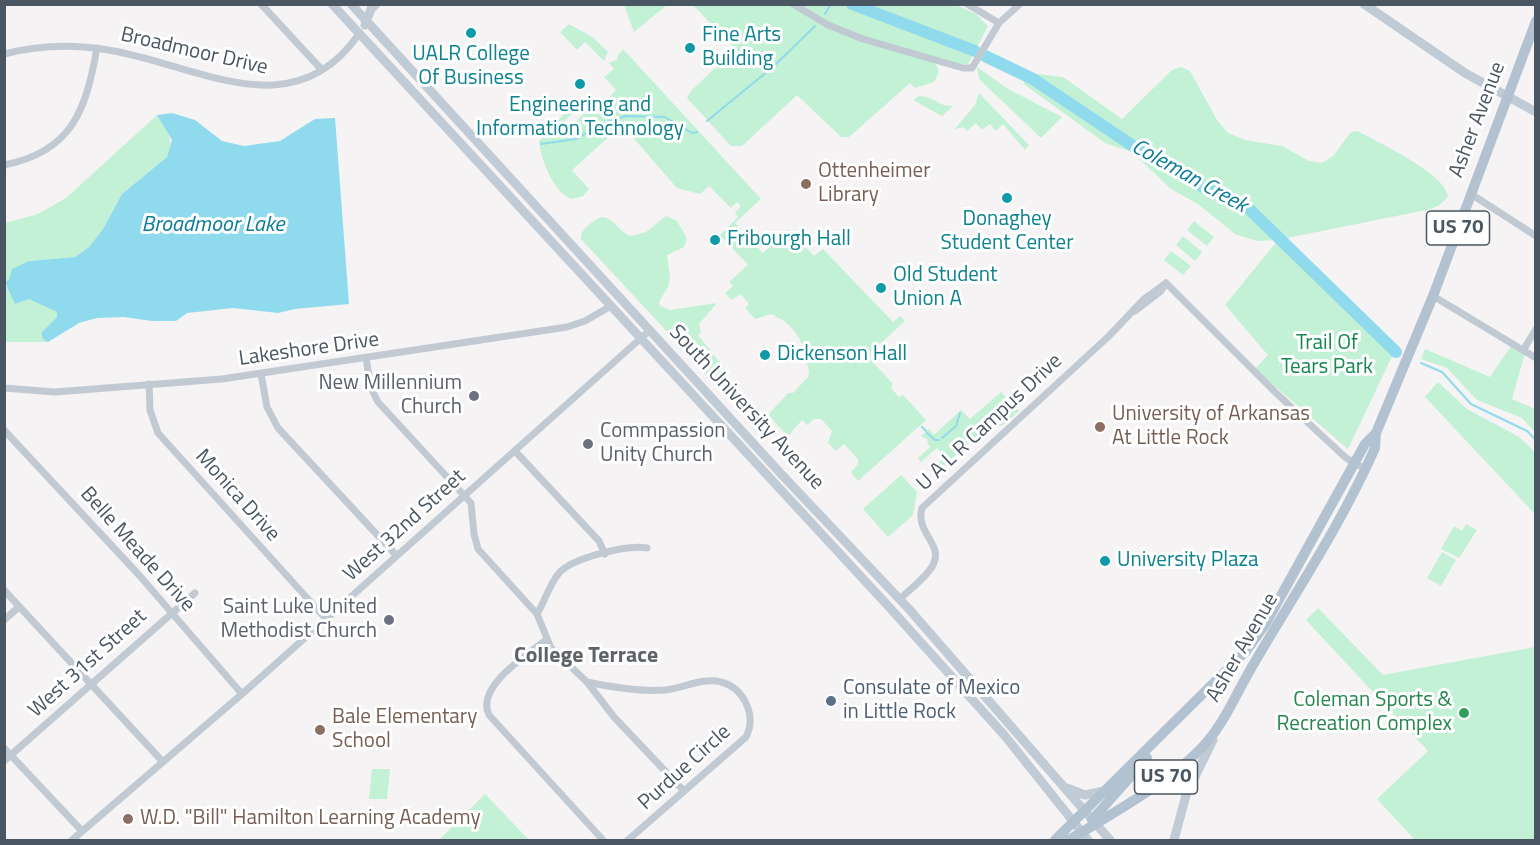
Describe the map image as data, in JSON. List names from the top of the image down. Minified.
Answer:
{"streets":{"main road":["Asher Avenue","US 70","South University Avenue"],"street":["Broadmoor Drive","Lakeshore Drive","U A L R Campus Drive","Monica Drive","West 32nd Street","Belle Meade Drive","West 31st Street","Purdue Circle"]},"crossings":[["Broadmoor Drive","South University Avenue"],["Asher Avenue","US 70"],["Asher Avenue","South University Avenue"],["Asher Avenue","U A L R Campus Drive"],["US 70","South University Avenue"],["Lakeshore Drive","South University Avenue"],["Lakeshore Drive","Monica Drive"],["South University Avenue","U A L R Campus Drive"],["South University Avenue","West 32nd Street"],["Monica Drive","West 32nd Street"],["West 32nd Street","Belle Meade Drive"],["Belle Meade Drive","West 31st Street"]],"districts":["College Terrace"],"water":["Coleman Creek","Broadmoor Lake"],"parks":["Trail Of Tears Park"],"places":["UALR College Of Business","Fine Arts Building","Engineering and Information Technology","Ottenheimer Library","Donaghey Student Center","Fribourgh Hall","Old Student Union A","Dickenson Hall","New Millennium Church","University of Arkansas At Little Rock","Commpassion Unity Church","University Plaza","Saint Luke United Methodist Church","Consulate of Mexico in Little Rock","Coleman Sports & Recreation Complex","Bale Elementary School","W.D. \"Bill\" Hamilton Learning Academy"]}
